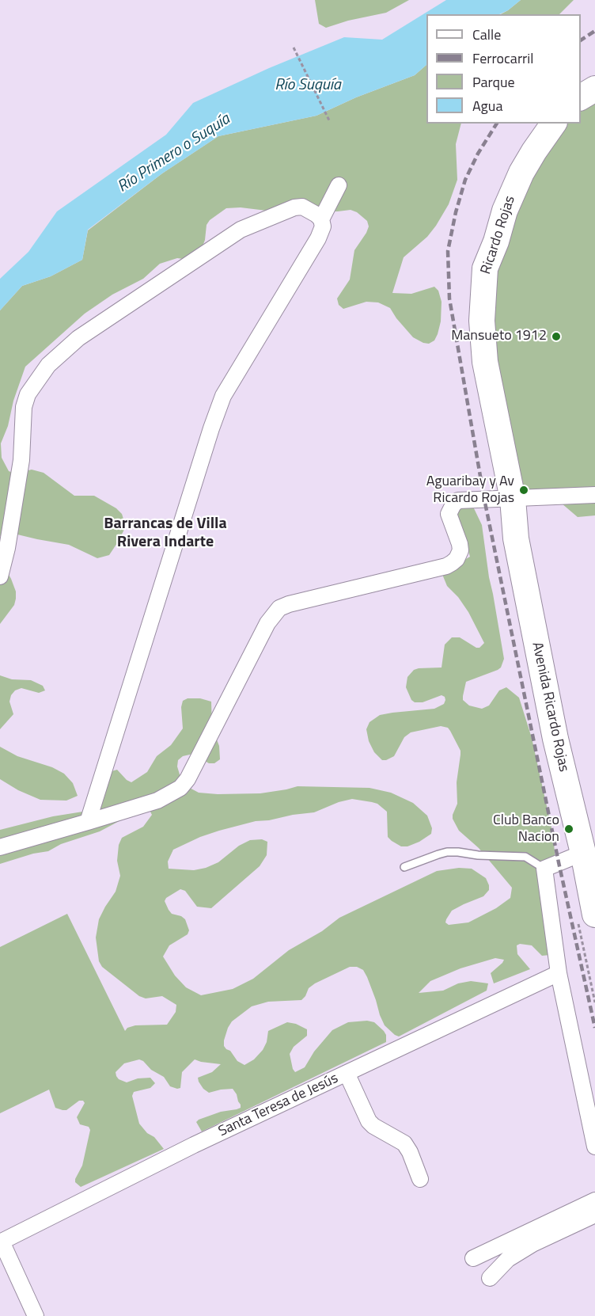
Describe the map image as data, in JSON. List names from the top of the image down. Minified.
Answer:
{"streets":{"main road":["Ricardo Rojas","Avenida Ricardo Rojas"],"street":["Santa Teresa de Jesús"]},"crossings":[["Ricardo Rojas","Avenida Ricardo Rojas"]],"districts":["Barrancas de Villa Rivera Indarte"],"water":["Río Suquía","Río Primero o Suquía"],"places":["Mansueto 1912","Aguaribay y Av Ricardo Rojas","Club Banco Nacion"],"legend":["Calle","Ferrocarril","Parque","Agua"]}
